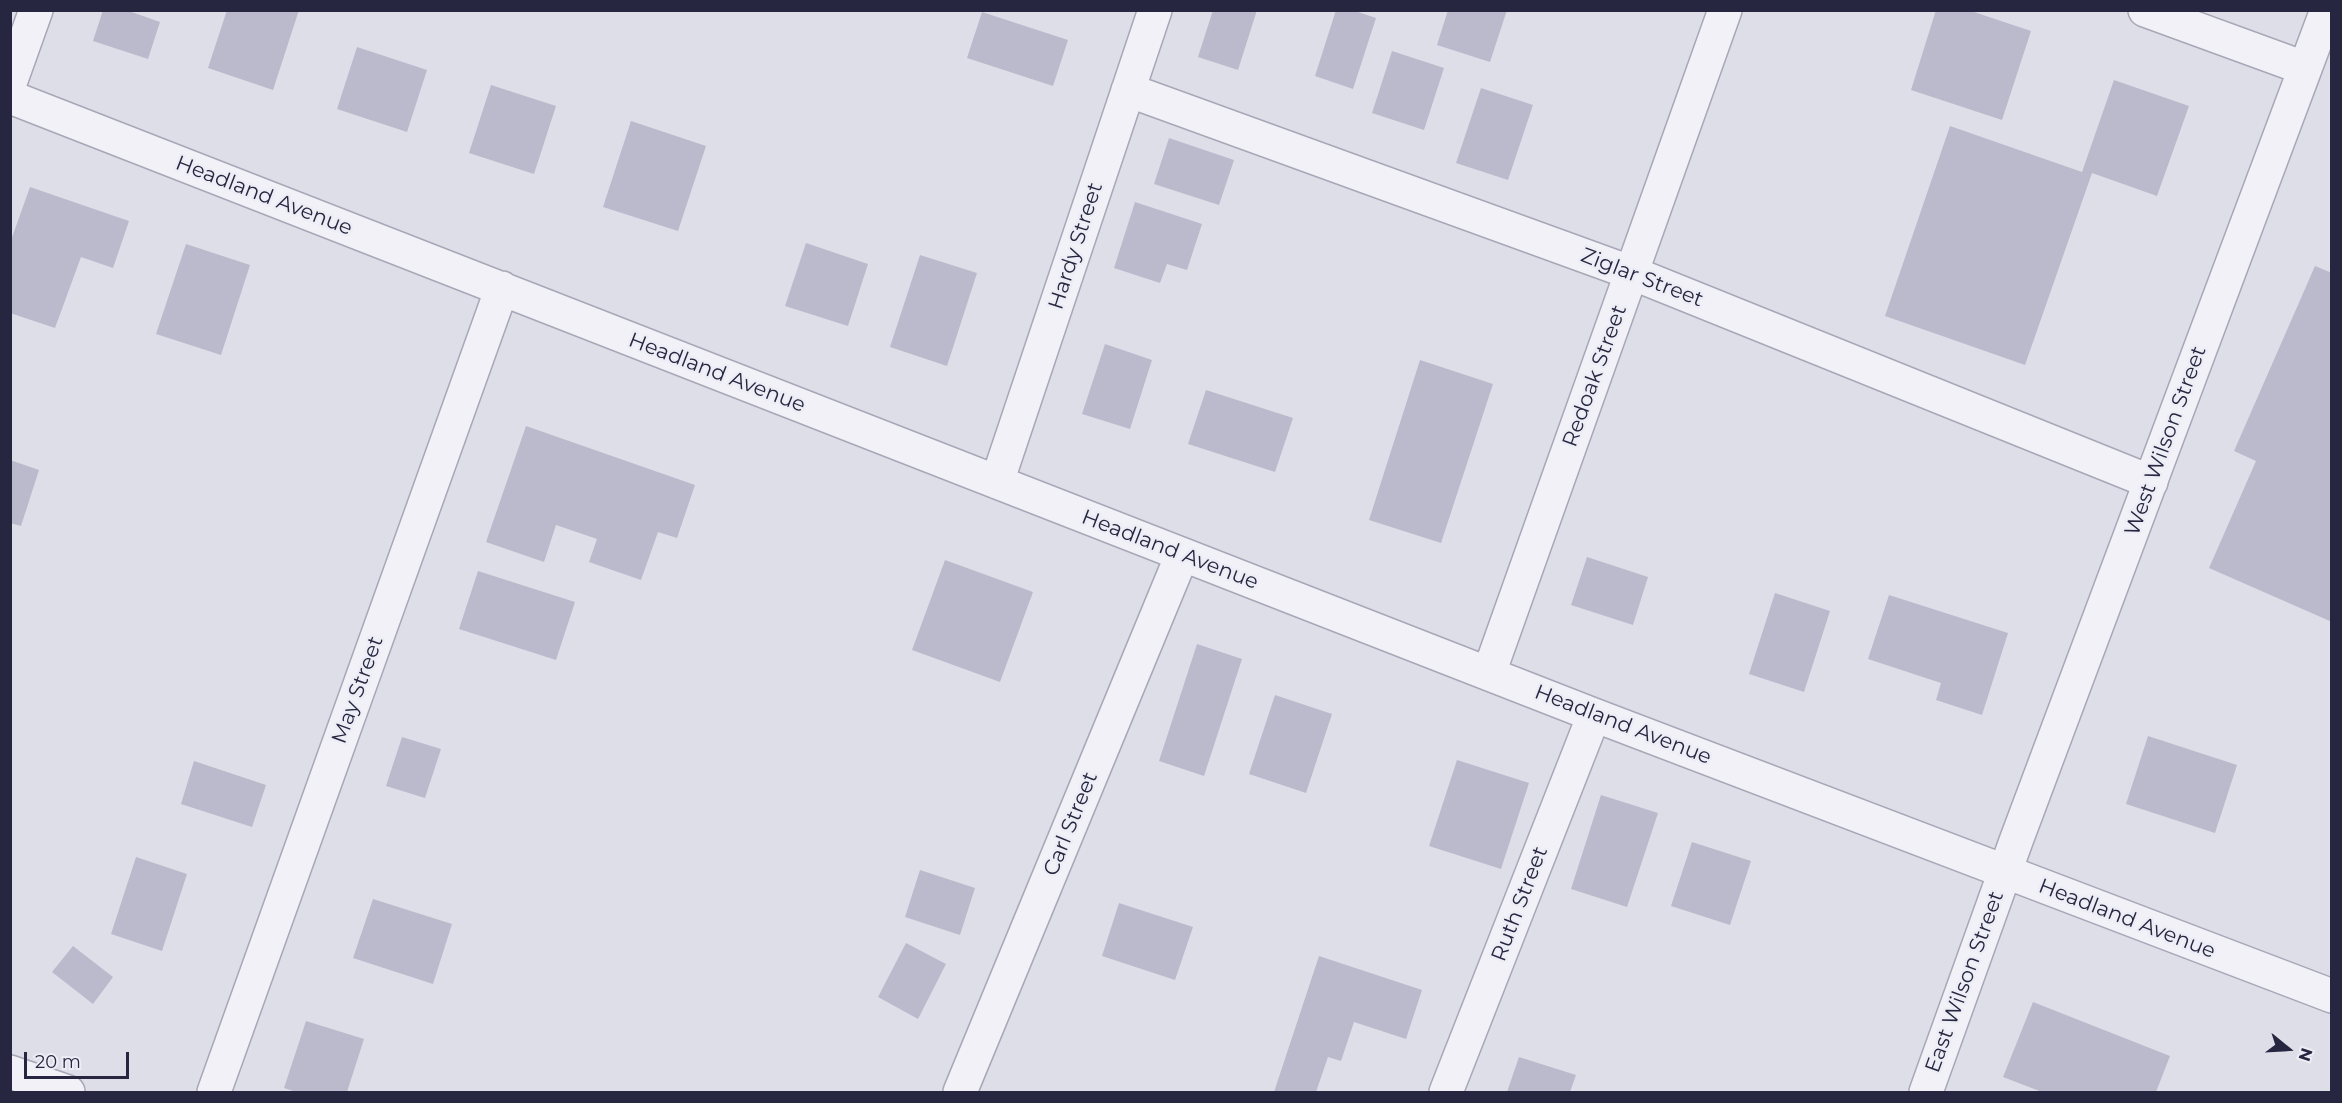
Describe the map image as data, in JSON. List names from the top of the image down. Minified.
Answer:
{"streets":{"street":["Headland Avenue","Hardy Street","Ziglar Street","Redoak Street","West Wilson Street","May Street","Carl Street","Ruth Street","East Wilson Street"]},"crossings":[["Headland Avenue","Hardy Street"],["Headland Avenue","Redoak Street"],["Headland Avenue","West Wilson Street"],["Headland Avenue","May Street"],["Headland Avenue","Carl Street"],["Headland Avenue","Ruth Street"],["Headland Avenue","East Wilson Street"],["Hardy Street","Ziglar Street"],["Ziglar Street","Redoak Street"],["Ziglar Street","West Wilson Street"],["West Wilson Street","East Wilson Street"]],"scale_bar":"20 m","north":"right"}
